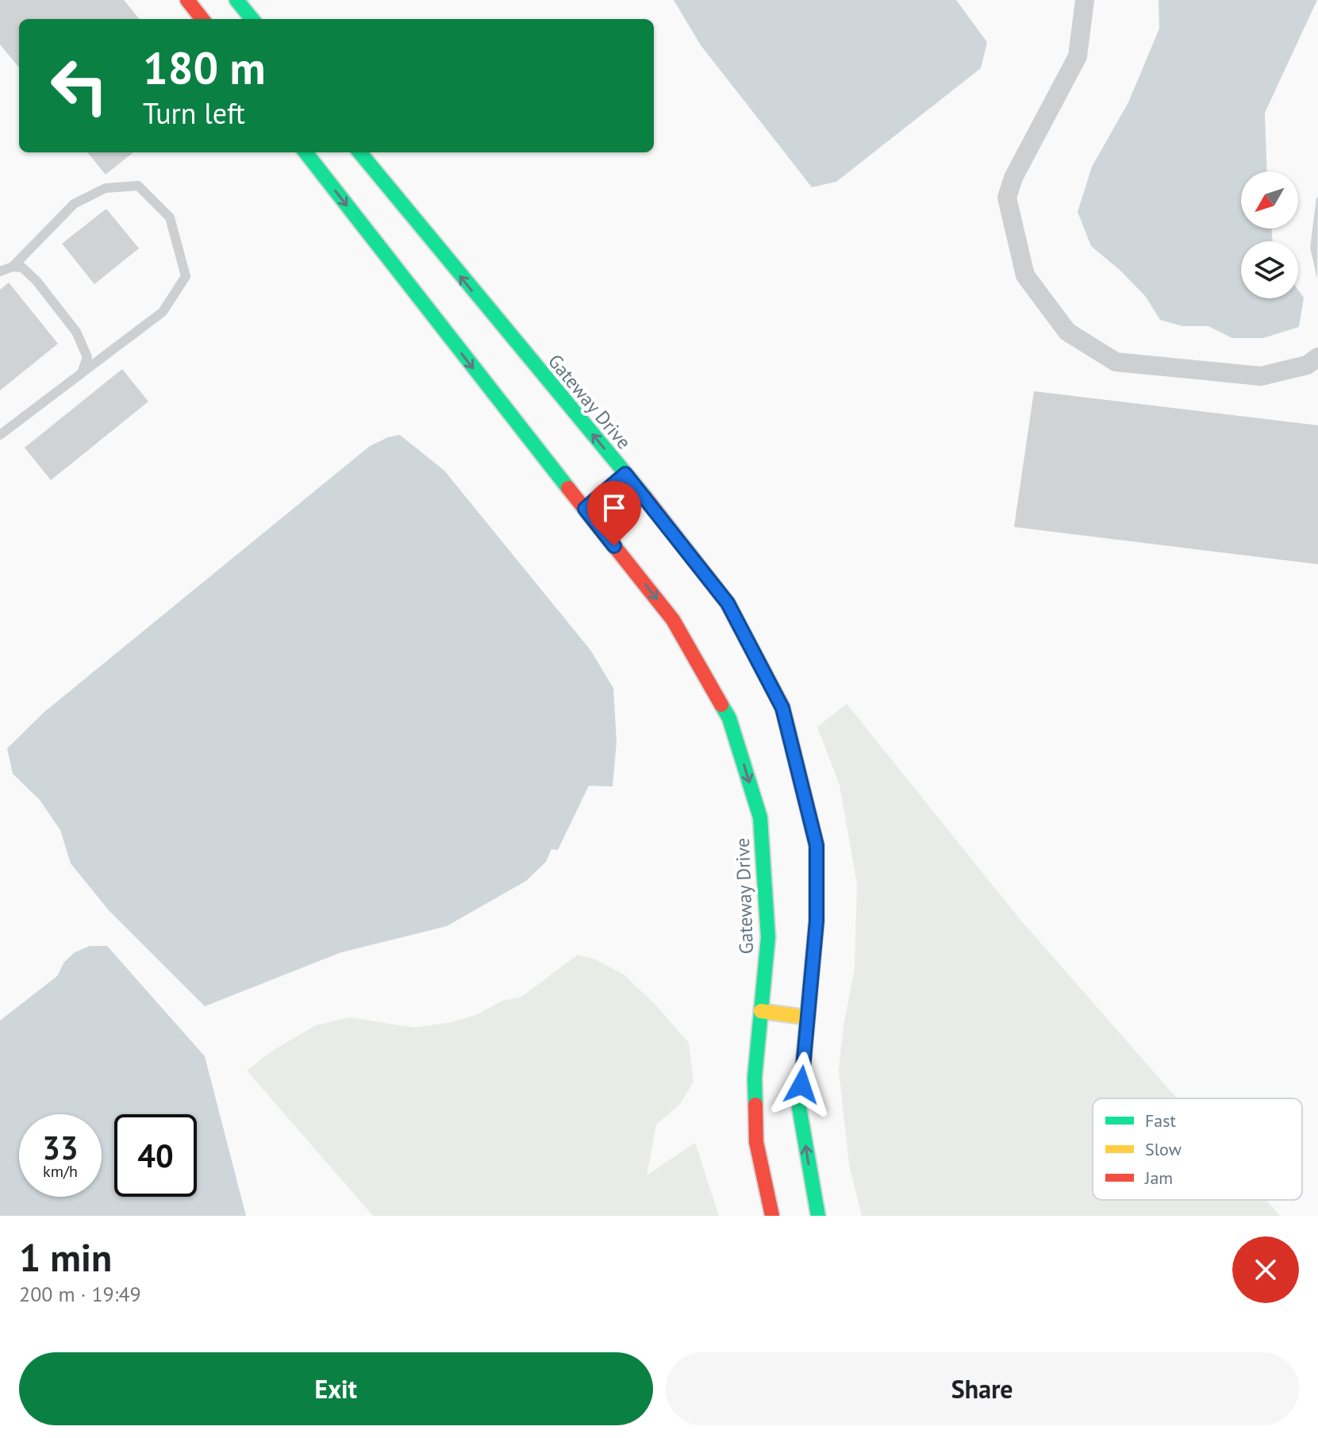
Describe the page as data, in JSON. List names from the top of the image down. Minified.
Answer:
{"streets":{"street":["Gateway Drive"]},"legend":["Fast","Slow","Jam"],"north":"bottom left","page":{"turn":["180 m","Turn left"],"speed":"33 km/h","limit":"40","heading":["1 min","200 m · 19:49"],"buttons":["Exit","Share"]}}
